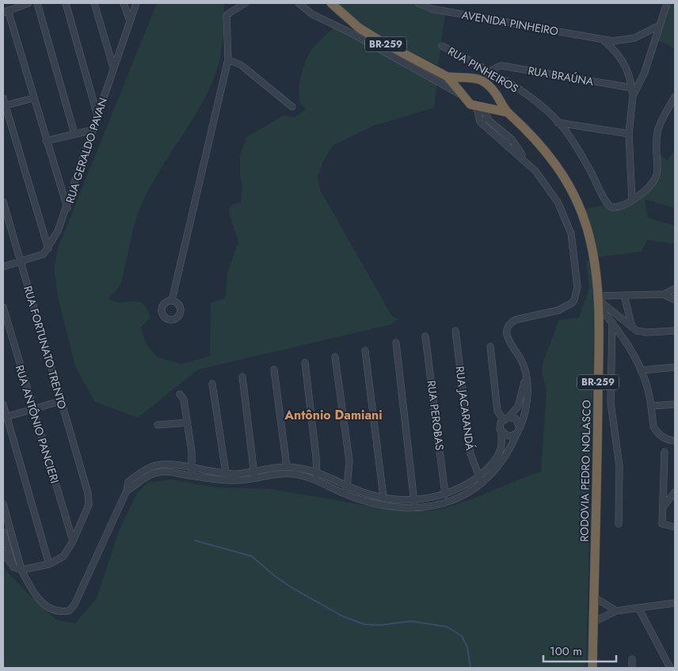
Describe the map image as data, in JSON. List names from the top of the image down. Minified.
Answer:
{"streets":{"highway":["BR-259","RODOVIA PEDRO NOLASCO"],"street":["AVENIDA PINHEIRO","RUA PINHEIROS","RUA BRAÚNA","RUA GERALDO PAVAN","RUA FORTUNATO TRENTO","RUA JACARANDÁ","RUA PEROBAS","RUA ANTÔNIO PANCIERI"]},"crossings":[["BR-259","RUA BRAÚNA"],["BR-259","RODOVIA PEDRO NOLASCO"],["RUA PINHEIROS","RUA BRAÚNA"],["RUA BRAÚNA","RODOVIA PEDRO NOLASCO"],["RUA FORTUNATO TRENTO","RUA ANTÔNIO PANCIERI"]],"districts":["Antônio Damiani"],"scale_bar":"100 m"}
